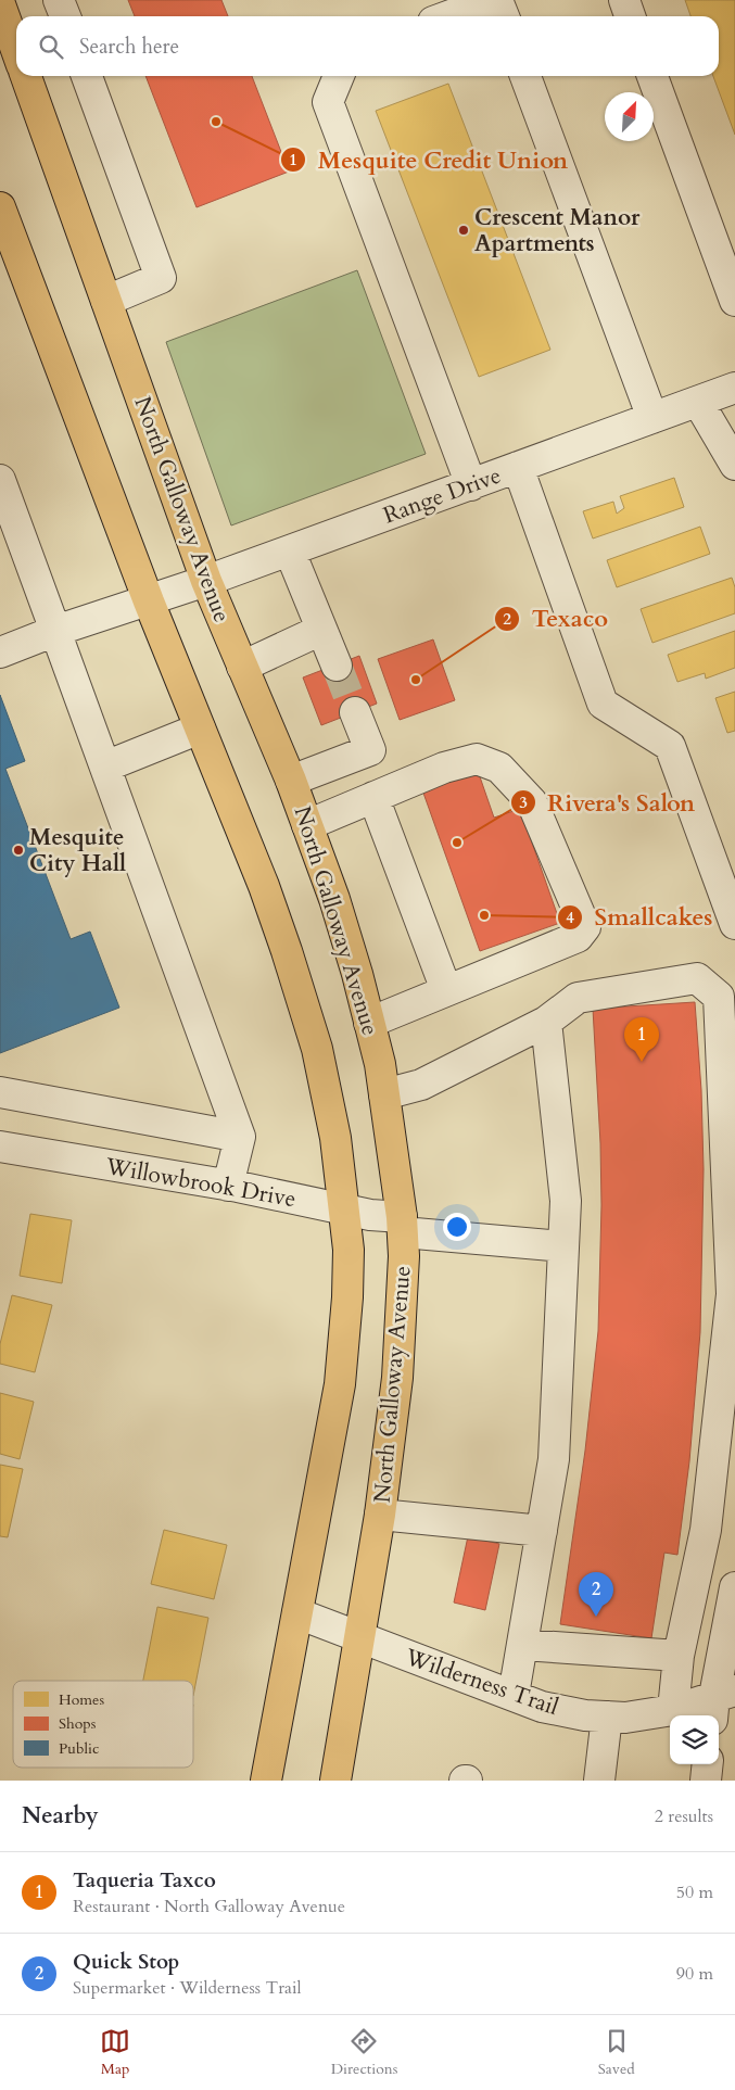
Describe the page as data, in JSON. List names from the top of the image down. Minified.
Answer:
{"streets":{"main road":["North Galloway Avenue"],"street":["Range Drive","Willowbrook Drive","Wilderness Trail"]},"crossings":[["Range Drive","North Galloway Avenue"],["North Galloway Avenue","Willowbrook Drive"],["North Galloway Avenue","Wilderness Trail"]],"places":["Mesquite Credit Union","Crescent Manor Apartments","Texaco","Rivera's Salon","Mesquite City Hall","Smallcakes"],"legend":["Homes","Shops","Public"],"north":"top right","page":{"search":"Search here","pins":["1","2"],"heading":["Nearby","2 results"],"list":[{"mark":"1","name":"Taqueria Taxco","note":"Restaurant · North Galloway Avenue","value":"50 m"},{"mark":"2","name":"Quick Stop","note":"Supermarket · Wilderness Trail","value":"90 m"}],"nav":["Map","Directions","Saved"]}}
